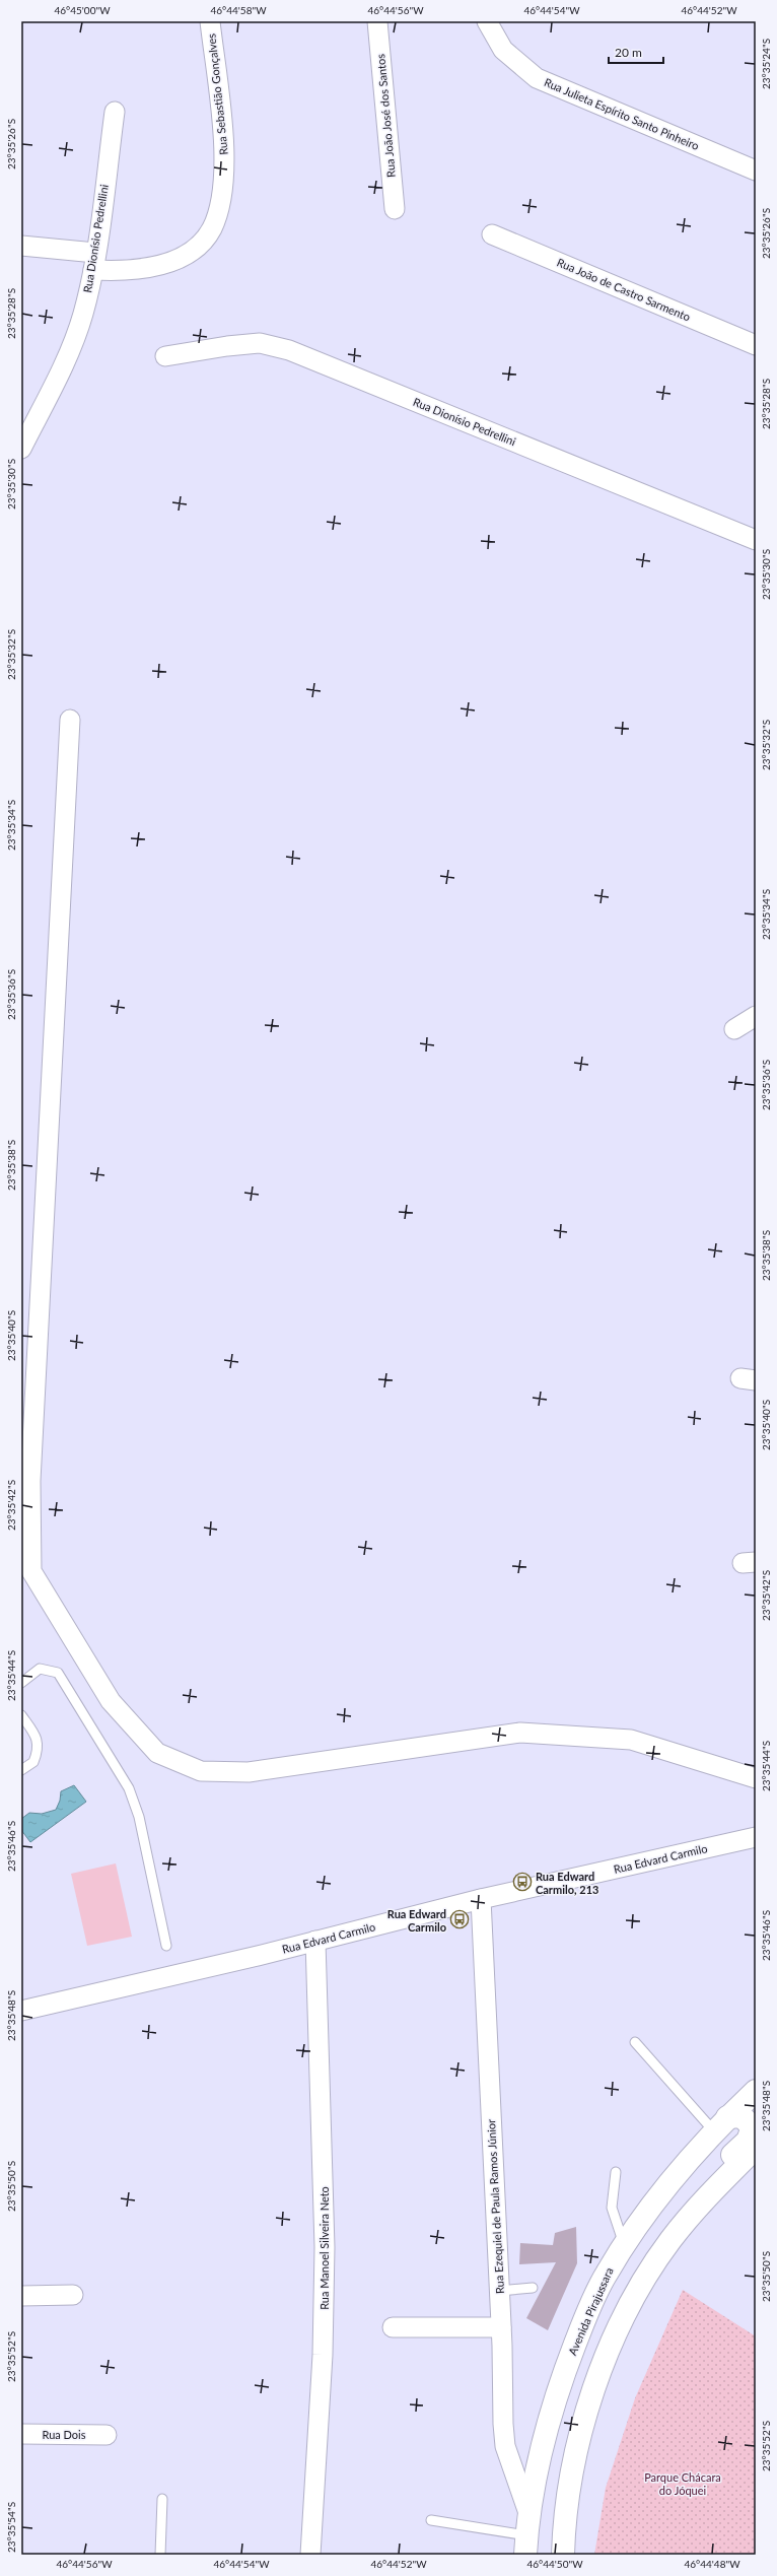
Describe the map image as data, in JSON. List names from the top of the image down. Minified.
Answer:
{"streets":{"main road":["Avenida Pirajussara"],"street":["Rua Sebastião Gonçalves","Rua Julieta Espírito Santo Pinheiro","Rua João José dos Santos","Rua Dionísio Pedrellini","Rua João de Castro Sarmento","Rua Edvard Carmilo","Rua Ezequiel de Paula Ramos Júnior","Rua Manoel Silveira Neto","Rua Dois"]},"crossings":[["Rua Sebastião Gonçalves","Rua Dionísio Pedrellini"],["Rua Edvard Carmilo","Rua Ezequiel de Paula Ramos Júnior"],["Rua Edvard Carmilo","Rua Manoel Silveira Neto"],["Rua Ezequiel de Paula Ramos Júnior","Avenida Pirajussara"]],"parks":["Parque Chácara do Jóquei"],"places":{"bus stop":["Rua Edward Carmilo, 213","Rua Edward Carmilo"]},"scale_bar":"20 m","coordinates":["46°45'00\"W","46°44'58\"W","46°44'56\"W","46°44'54\"W","46°44'52\"W","23°35'24\"S","23°35'26\"S","23°35'28\"S","23°35'30\"S","23°35'32\"S","23°35'34\"S","23°35'36\"S","23°35'38\"S","23°35'40\"S","23°35'42\"S","23°35'44\"S","23°35'46\"S","23°35'48\"S","23°35'50\"S","23°35'52\"S","23°35'54\"S","46°44'50\"W","46°44'48\"W"]}
